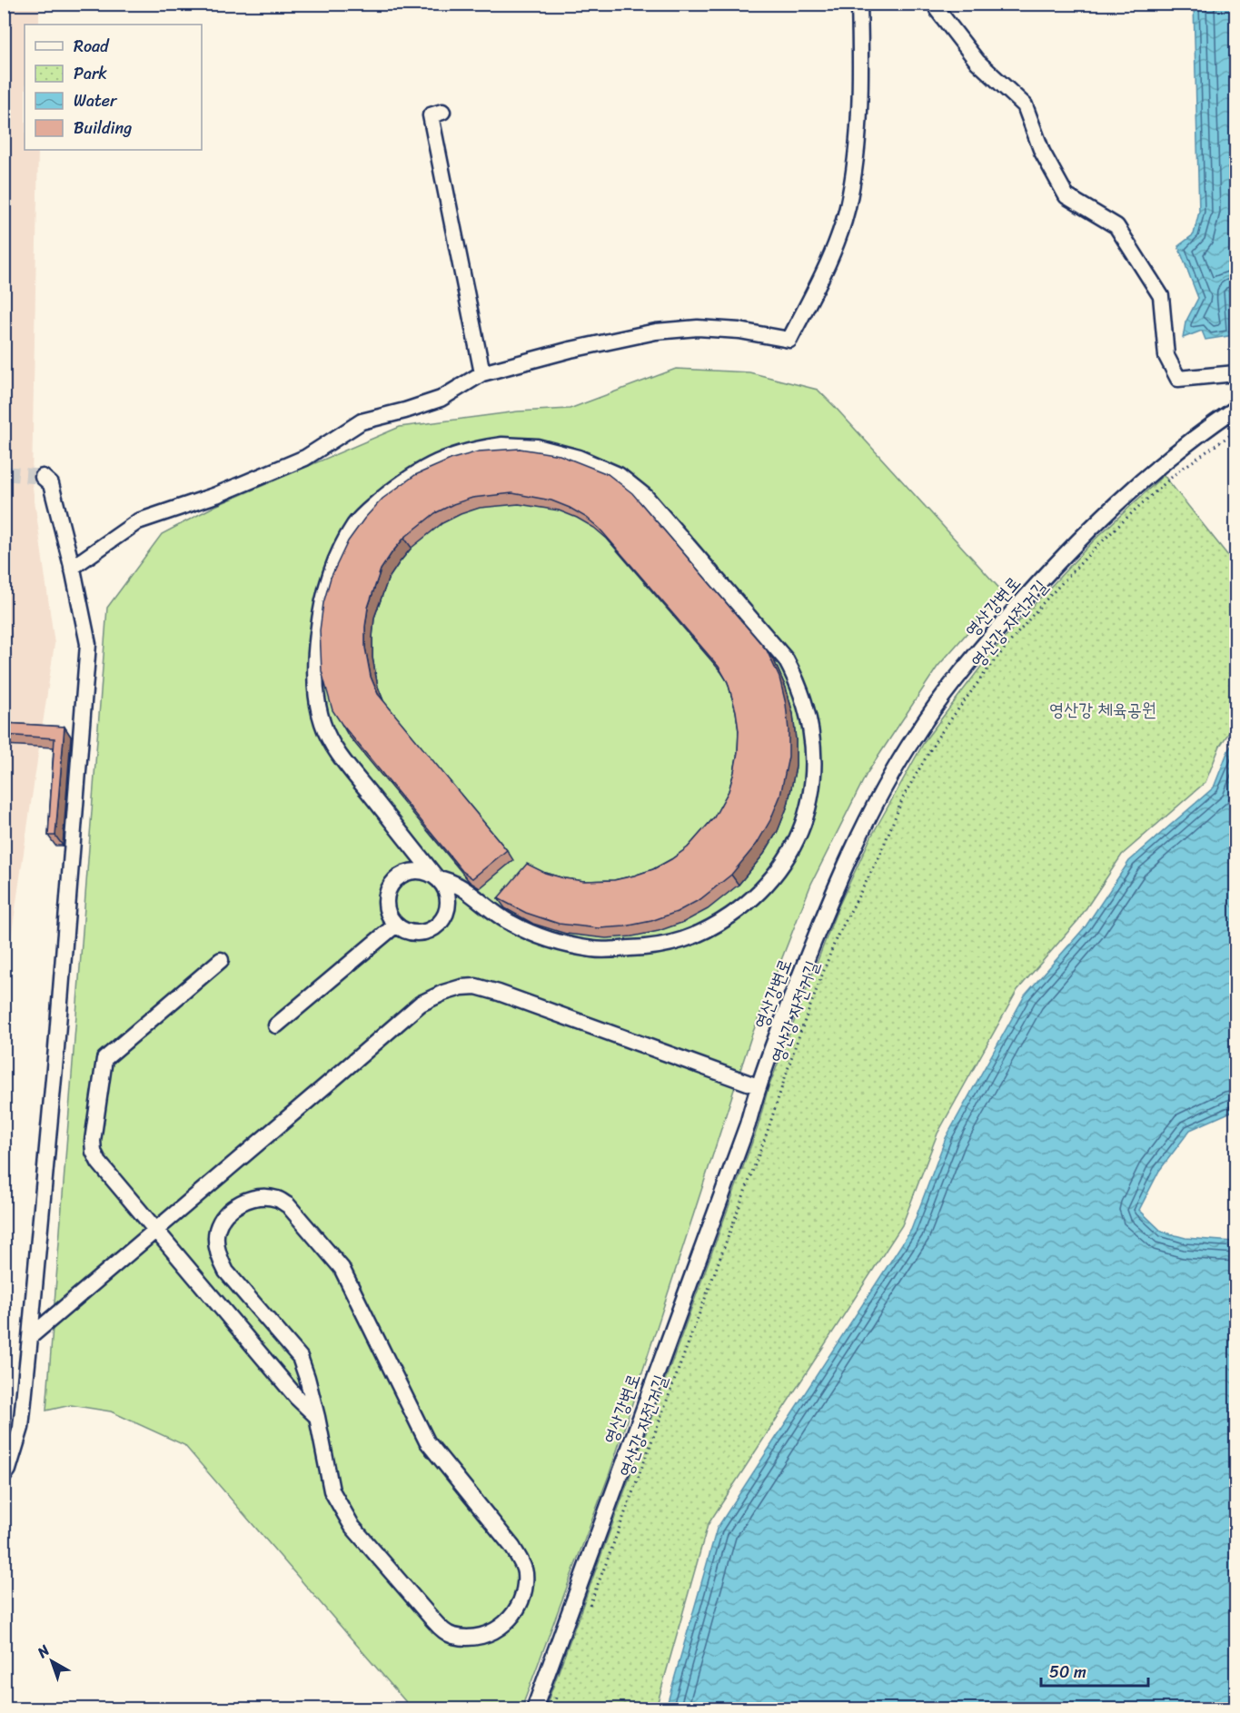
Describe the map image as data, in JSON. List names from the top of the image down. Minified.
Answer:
{"streets":{"street":["영산강변로"],"path":["영산강 자전거길"]},"parks":["영산강 체육공원"],"legend":["Road","Park","Water","Building"],"scale_bar":"50 m","north":"top left"}
